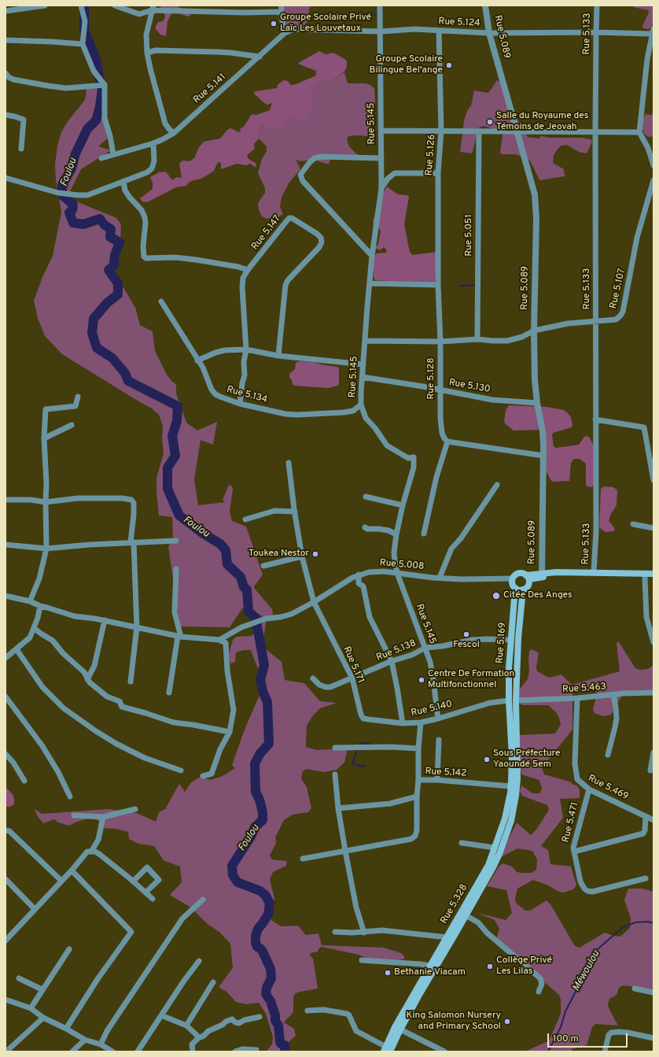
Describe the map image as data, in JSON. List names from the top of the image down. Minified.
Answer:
{"streets":{"main road":["Rue 5.169","Rue 5.328"],"street":["Rue 5.124","Rue 5.133","Rue 5.089","Rue 5.141","Rue 5.145","Rue 5.126","Rue 5.147","Rue 5.051","Rue 5.107","Rue 5.128","Rue 5.130","Rue 5.134","Rue 5.008","Rue 5.138","Rue 5.171","Rue 5.463","Rue 5.140","Rue 5.142","Rue 5.469","Rue 5.471"]},"crossings":[["Rue 5.124","Rue 5.133"],["Rue 5.124","Rue 5.089"],["Rue 5.124","Rue 5.141"],["Rue 5.124","Rue 5.145"],["Rue 5.133","Rue 5.126"],["Rue 5.133","Rue 5.107"],["Rue 5.089","Rue 5.126"],["Rue 5.089","Rue 5.107"],["Rue 5.089","Rue 5.130"],["Rue 5.145","Rue 5.107"],["Rue 5.145","Rue 5.130"],["Rue 5.145","Rue 5.134"],["Rue 5.145","Rue 5.008"],["Rue 5.145","Rue 5.138"],["Rue 5.145","Rue 5.140"],["Rue 5.126","Rue 5.051"],["Rue 5.126","Rue 5.128"],["Rue 5.147","Rue 5.134"],["Rue 5.051","Rue 5.107"],["Rue 5.107","Rue 5.128"],["Rue 5.128","Rue 5.130"],["Rue 5.008","Rue 5.169"],["Rue 5.008","Rue 5.171"],["Rue 5.008","Rue 5.140"],["Rue 5.169","Rue 5.138"],["Rue 5.169","Rue 5.463"],["Rue 5.169","Rue 5.140"],["Rue 5.169","Rue 5.328"],["Rue 5.138","Rue 5.171"],["Rue 5.138","Rue 5.140"],["Rue 5.171","Rue 5.140"],["Rue 5.463","Rue 5.469"],["Rue 5.140","Rue 5.142"],["Rue 5.142","Rue 5.328"],["Rue 5.469","Rue 5.471"]],"water":["Foulou","Méwoulou"],"places":["Groupe Scolaire Privé Laïc Les Louvetaux","Groupe Scolaire Bilingue Bel'ange","Salle du Royaume des Témoins de Jeovah","Toukea Nestor","Citée Des Anges","Fescol","Centre De Formation Multifonctionnel","Sous Préfecture Yaoundé 5em","Collège Privé Les Lilas","Bethanie Viacam","King Salomon Nursery and Primary School"],"scale_bar":"100 m"}
